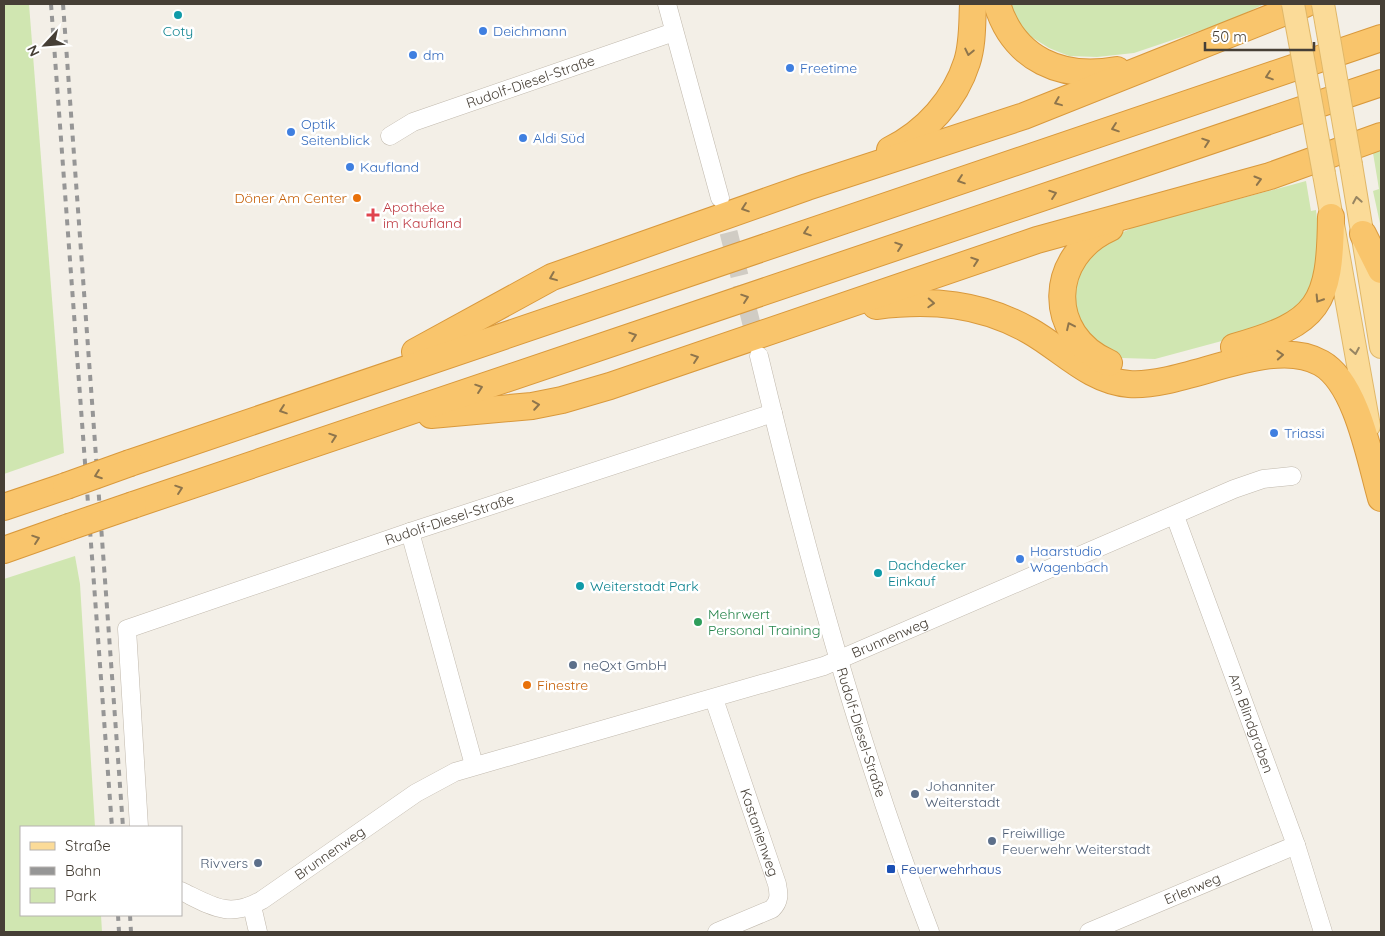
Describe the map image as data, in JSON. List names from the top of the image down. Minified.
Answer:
{"streets":{"street":["Rudolf-Diesel-Straße","Brunnenweg","Am Blindgraben","Kastanienweg","Erlenweg"]},"crossings":[["Rudolf-Diesel-Straße","Brunnenweg"],["Brunnenweg","Am Blindgraben"],["Brunnenweg","Kastanienweg"],["Am Blindgraben","Erlenweg"]],"places":{"other":["Coty","Deichmann","dm","Freetime","Optik Seitenblick","Aldi Süd","Kaufland","Döner Am Center","Triassi","Haarstudio Wagenbach","Dachdecker Einkauf","Weiterstadt Park","Mehrwert Personal Training","neQxt GmbH","Finestre","Johanniter Weiterstadt","Freiwillige Feuerwehr Weiterstadt","Rivvers"],"health":["Apotheke im Kaufland"],"transit":["Feuerwehrhaus"]},"legend":["Straße","Bahn","Park"],"scale_bar":"50 m","north":"bottom left"}
